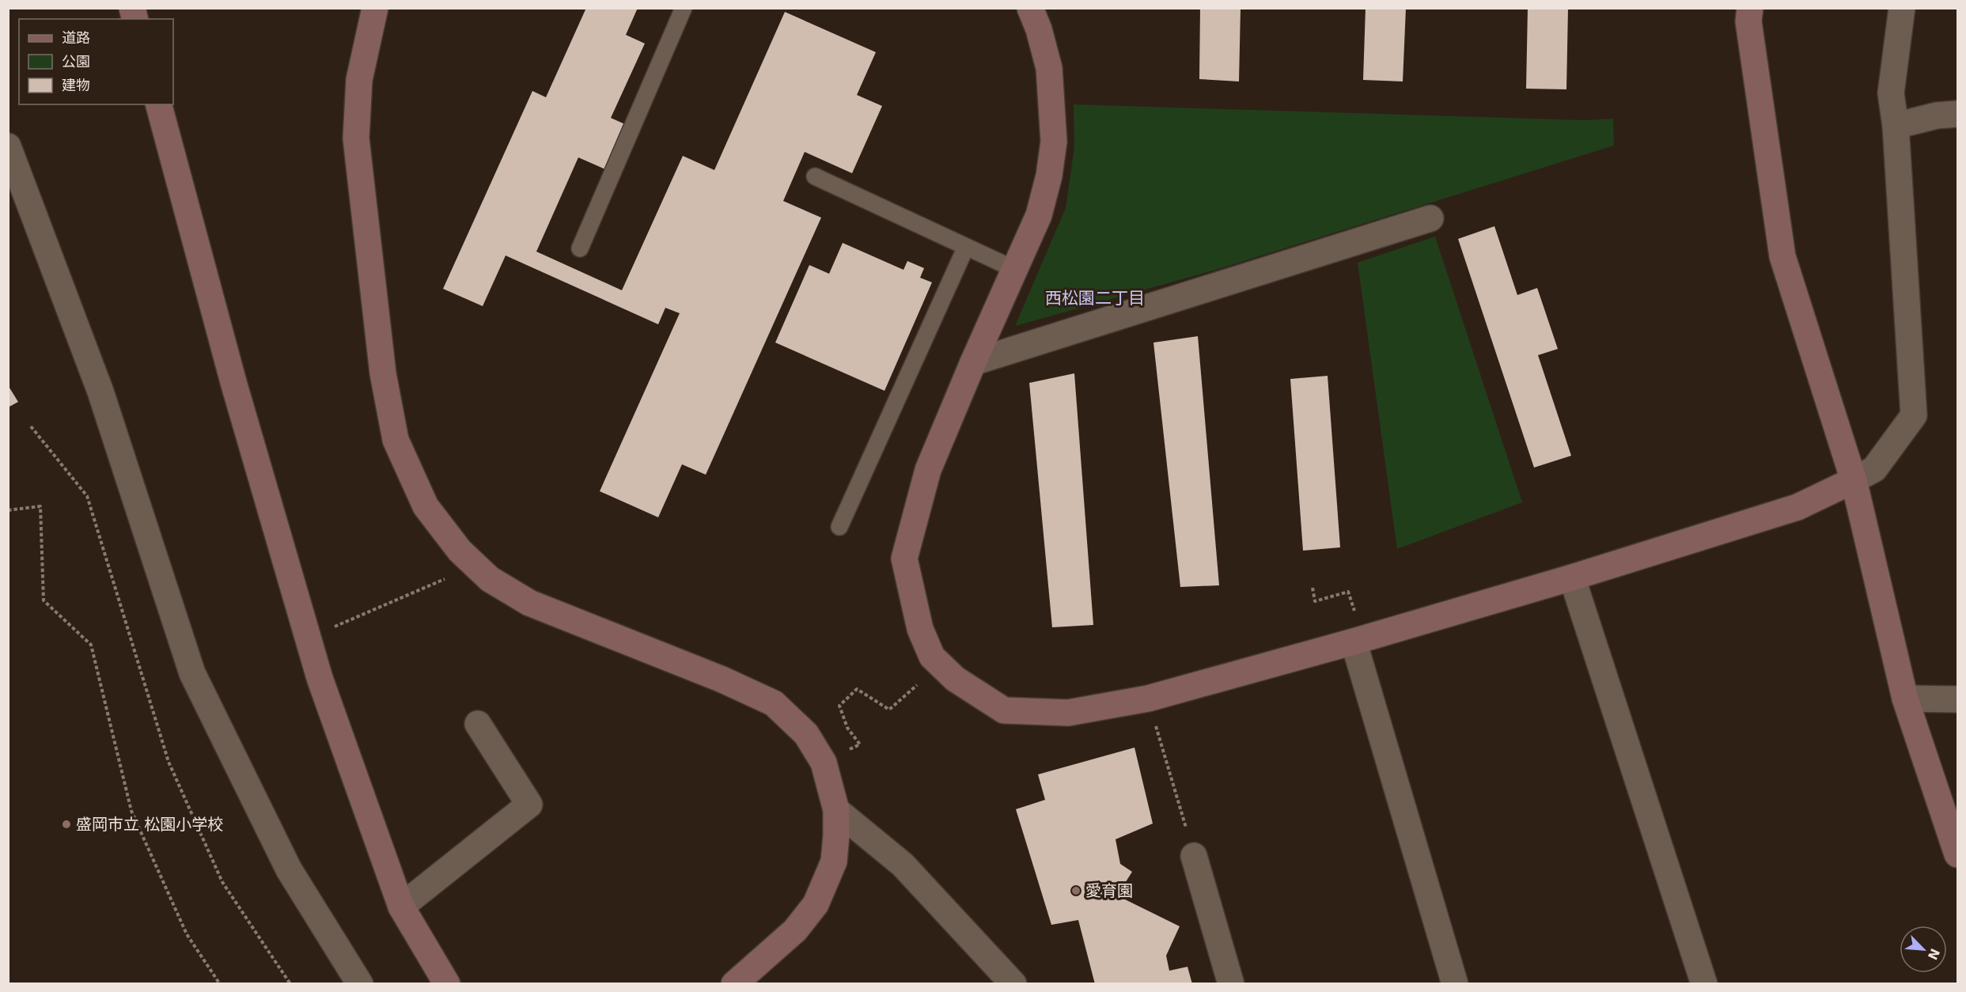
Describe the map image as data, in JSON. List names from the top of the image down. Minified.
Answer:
{"districts":["西松園二丁目"],"places":["盛岡市立 松園小学校","愛育園"],"legend":["道路","公園","建物"],"north":"bottom right"}
